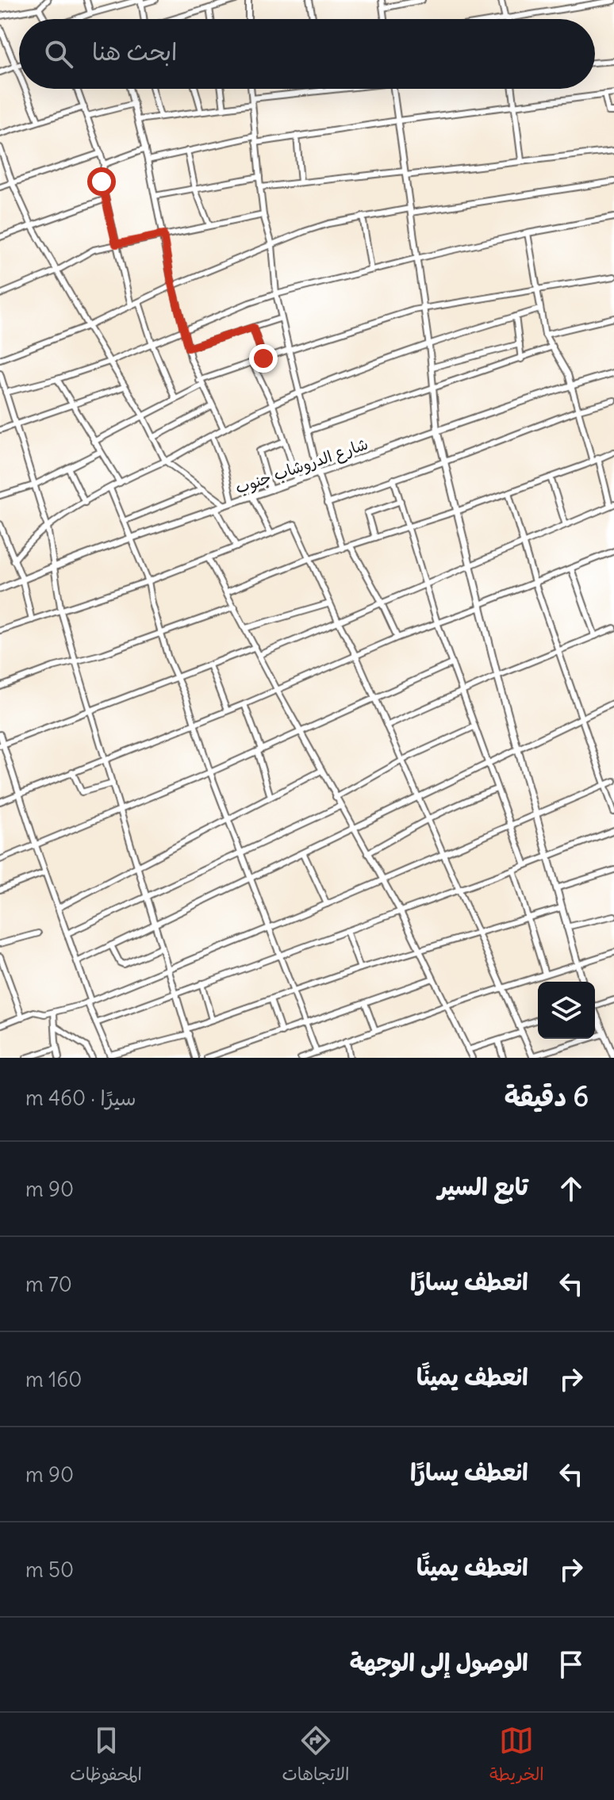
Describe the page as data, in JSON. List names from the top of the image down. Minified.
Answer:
{"streets":{"street":["شارع الدروشاب جنوب"]},"page":{"search":"ابحث هنا","heading":["6 دقيقة","سيرًا · 460 m"],"list":[["تابع السير","90 m"],["انعطف يسارًا","70 m"],["انعطف يمينًا","160 m"],["انعطف يسارًا","90 m"],["انعطف يمينًا","50 m"],"الوصول إلى الوجهة"],"nav":["الخريطة","الاتجاهات","المحفوظات"]}}
